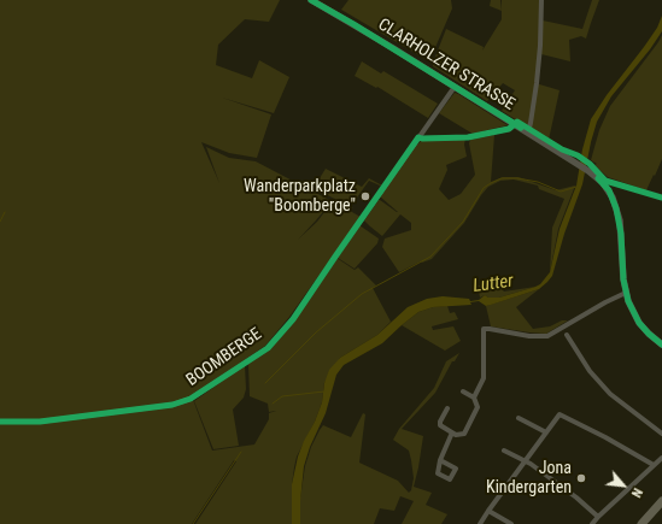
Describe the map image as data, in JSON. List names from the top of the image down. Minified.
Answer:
{"streets":{"street":["CLARHOLZER STRASSE","BOOMBERGE"]},"crossings":[["CLARHOLZER STRASSE","BOOMBERGE"]],"water":["Lutter"],"places":["Wanderparkplatz \"Boomberge\"","Jona Kindergarten"],"north":"bottom right"}
